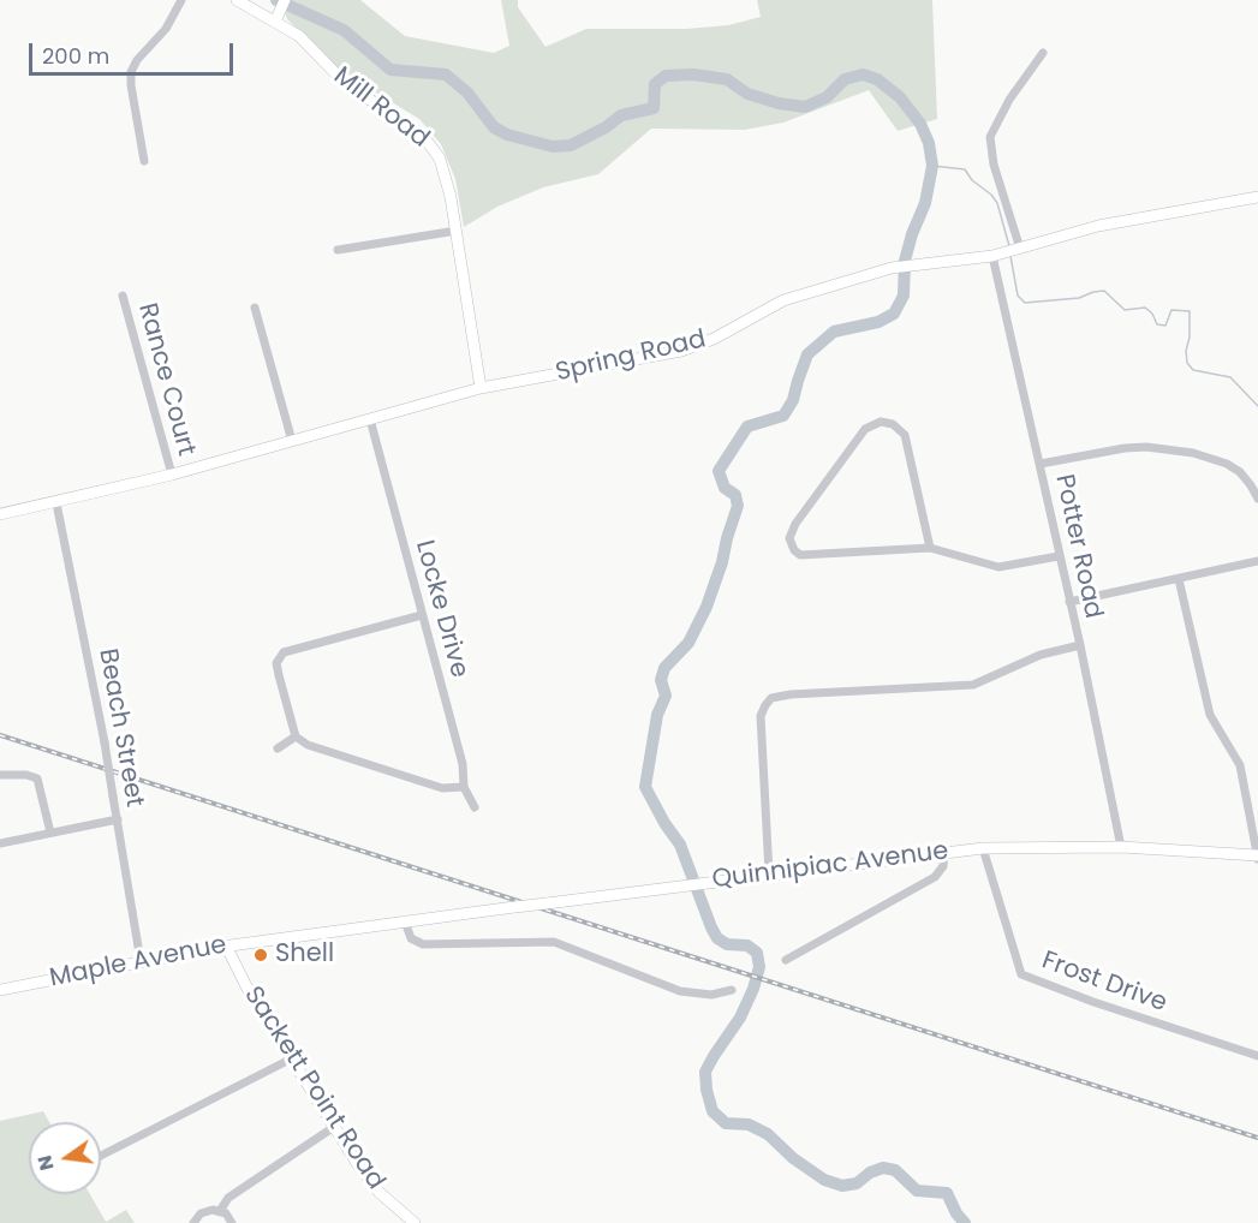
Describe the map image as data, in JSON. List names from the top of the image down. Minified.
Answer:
{"streets":{"street":["Mill Road","Spring Road","Rance Court","Potter Road","Locke Drive","Beach Street","Quinnipiac Avenue","Maple Avenue","Frost Drive","Sackett Point Road"]},"crossings":[["Mill Road","Spring Road"],["Spring Road","Rance Court"],["Spring Road","Potter Road"],["Spring Road","Locke Drive"],["Spring Road","Beach Street"],["Potter Road","Quinnipiac Avenue"],["Beach Street","Maple Avenue"],["Quinnipiac Avenue","Maple Avenue"],["Quinnipiac Avenue","Frost Drive"],["Maple Avenue","Sackett Point Road"]],"places":["Shell"],"scale_bar":"200 m","north":"left"}
